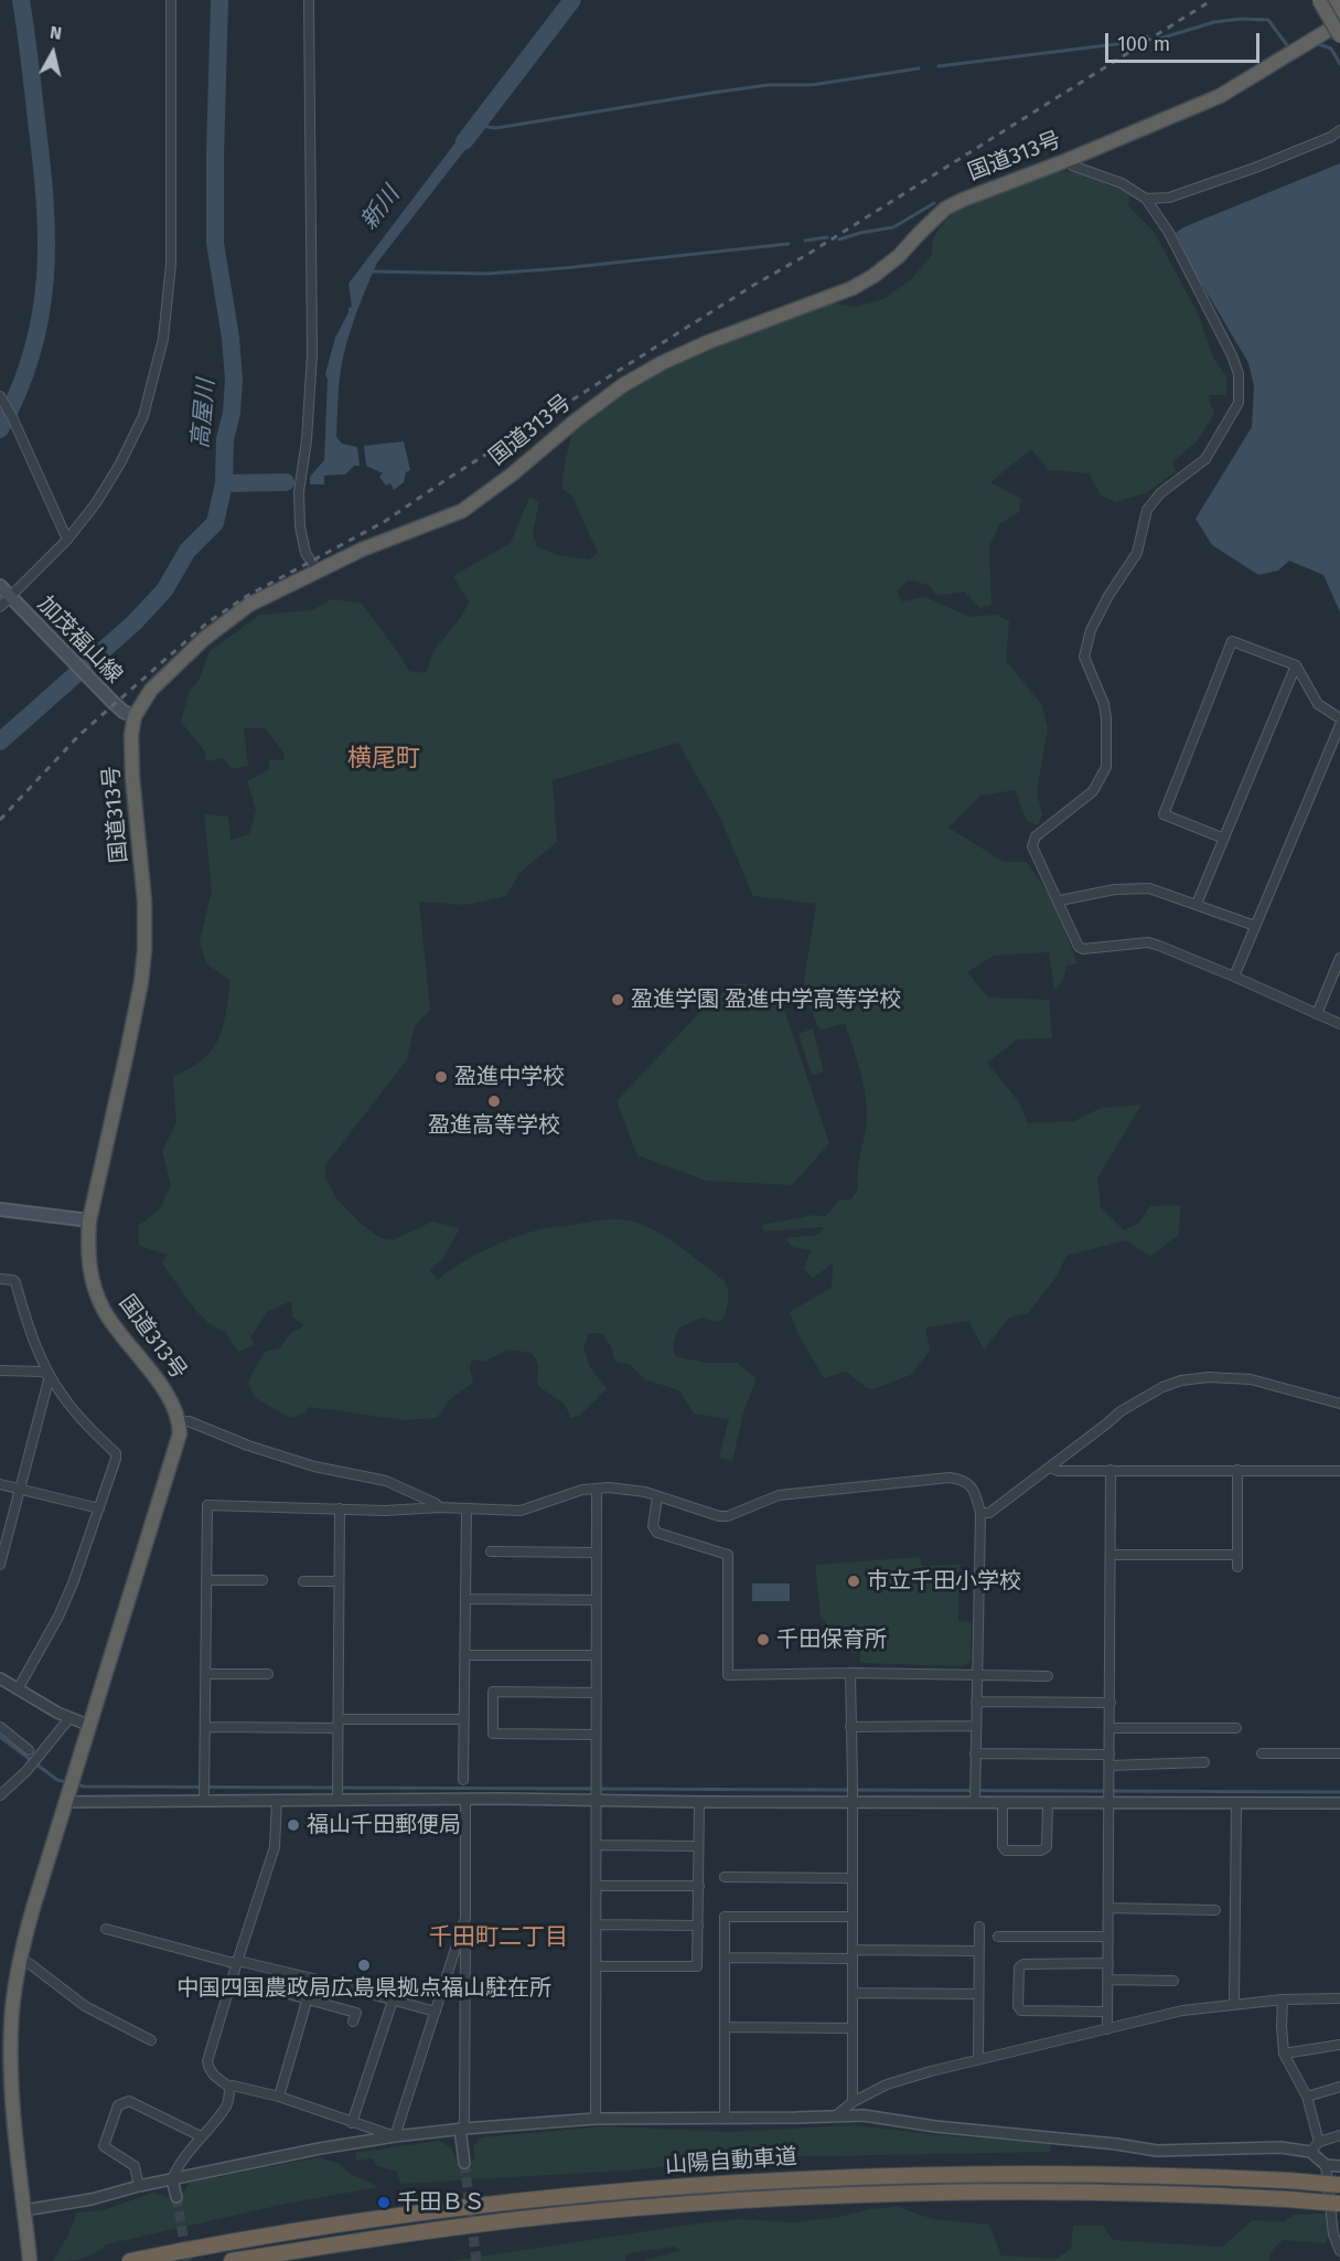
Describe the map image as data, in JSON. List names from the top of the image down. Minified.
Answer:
{"streets":{"highway":["国道313号","山陽自動車道"],"main road":["加茂福山線"]},"crossings":[["国道313号","加茂福山線"]],"districts":["横尾町","千田町二丁目"],"water":["新川","高屋川"],"places":["盈進学園 盈進中学高等学校","盈進中学校","盈進高等学校","市立千田小学校","千田保育所","福山千田郵便局","中国四国農政局広島県拠点福山駐在所","千田ＢＳ"],"scale_bar":"100 m","north":"top"}
